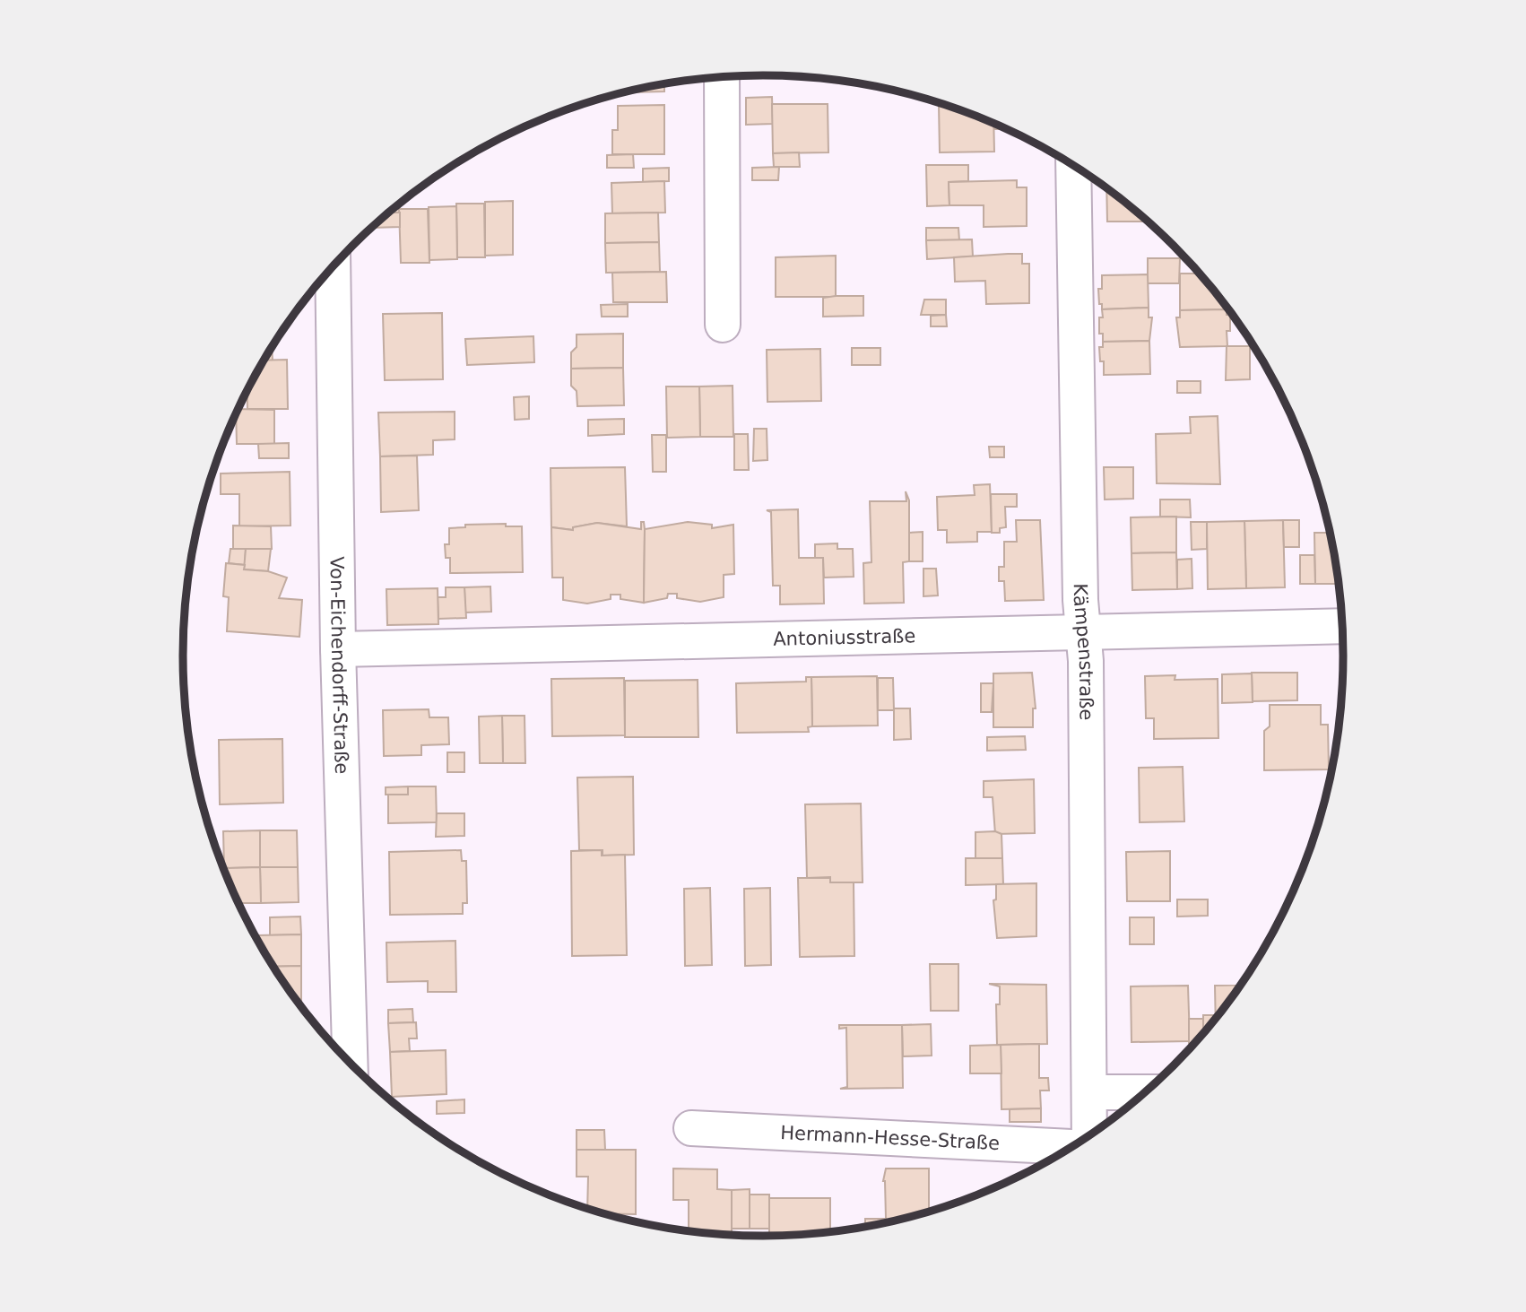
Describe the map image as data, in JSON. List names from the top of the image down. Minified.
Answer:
{"streets":{"street":["Antoniusstraße","Kämpenstraße","Von-Eichendorff-Straße","Hermann-Hesse-Straße"]},"crossings":[["Antoniusstraße","Kämpenstraße"],["Antoniusstraße","Von-Eichendorff-Straße"]]}
